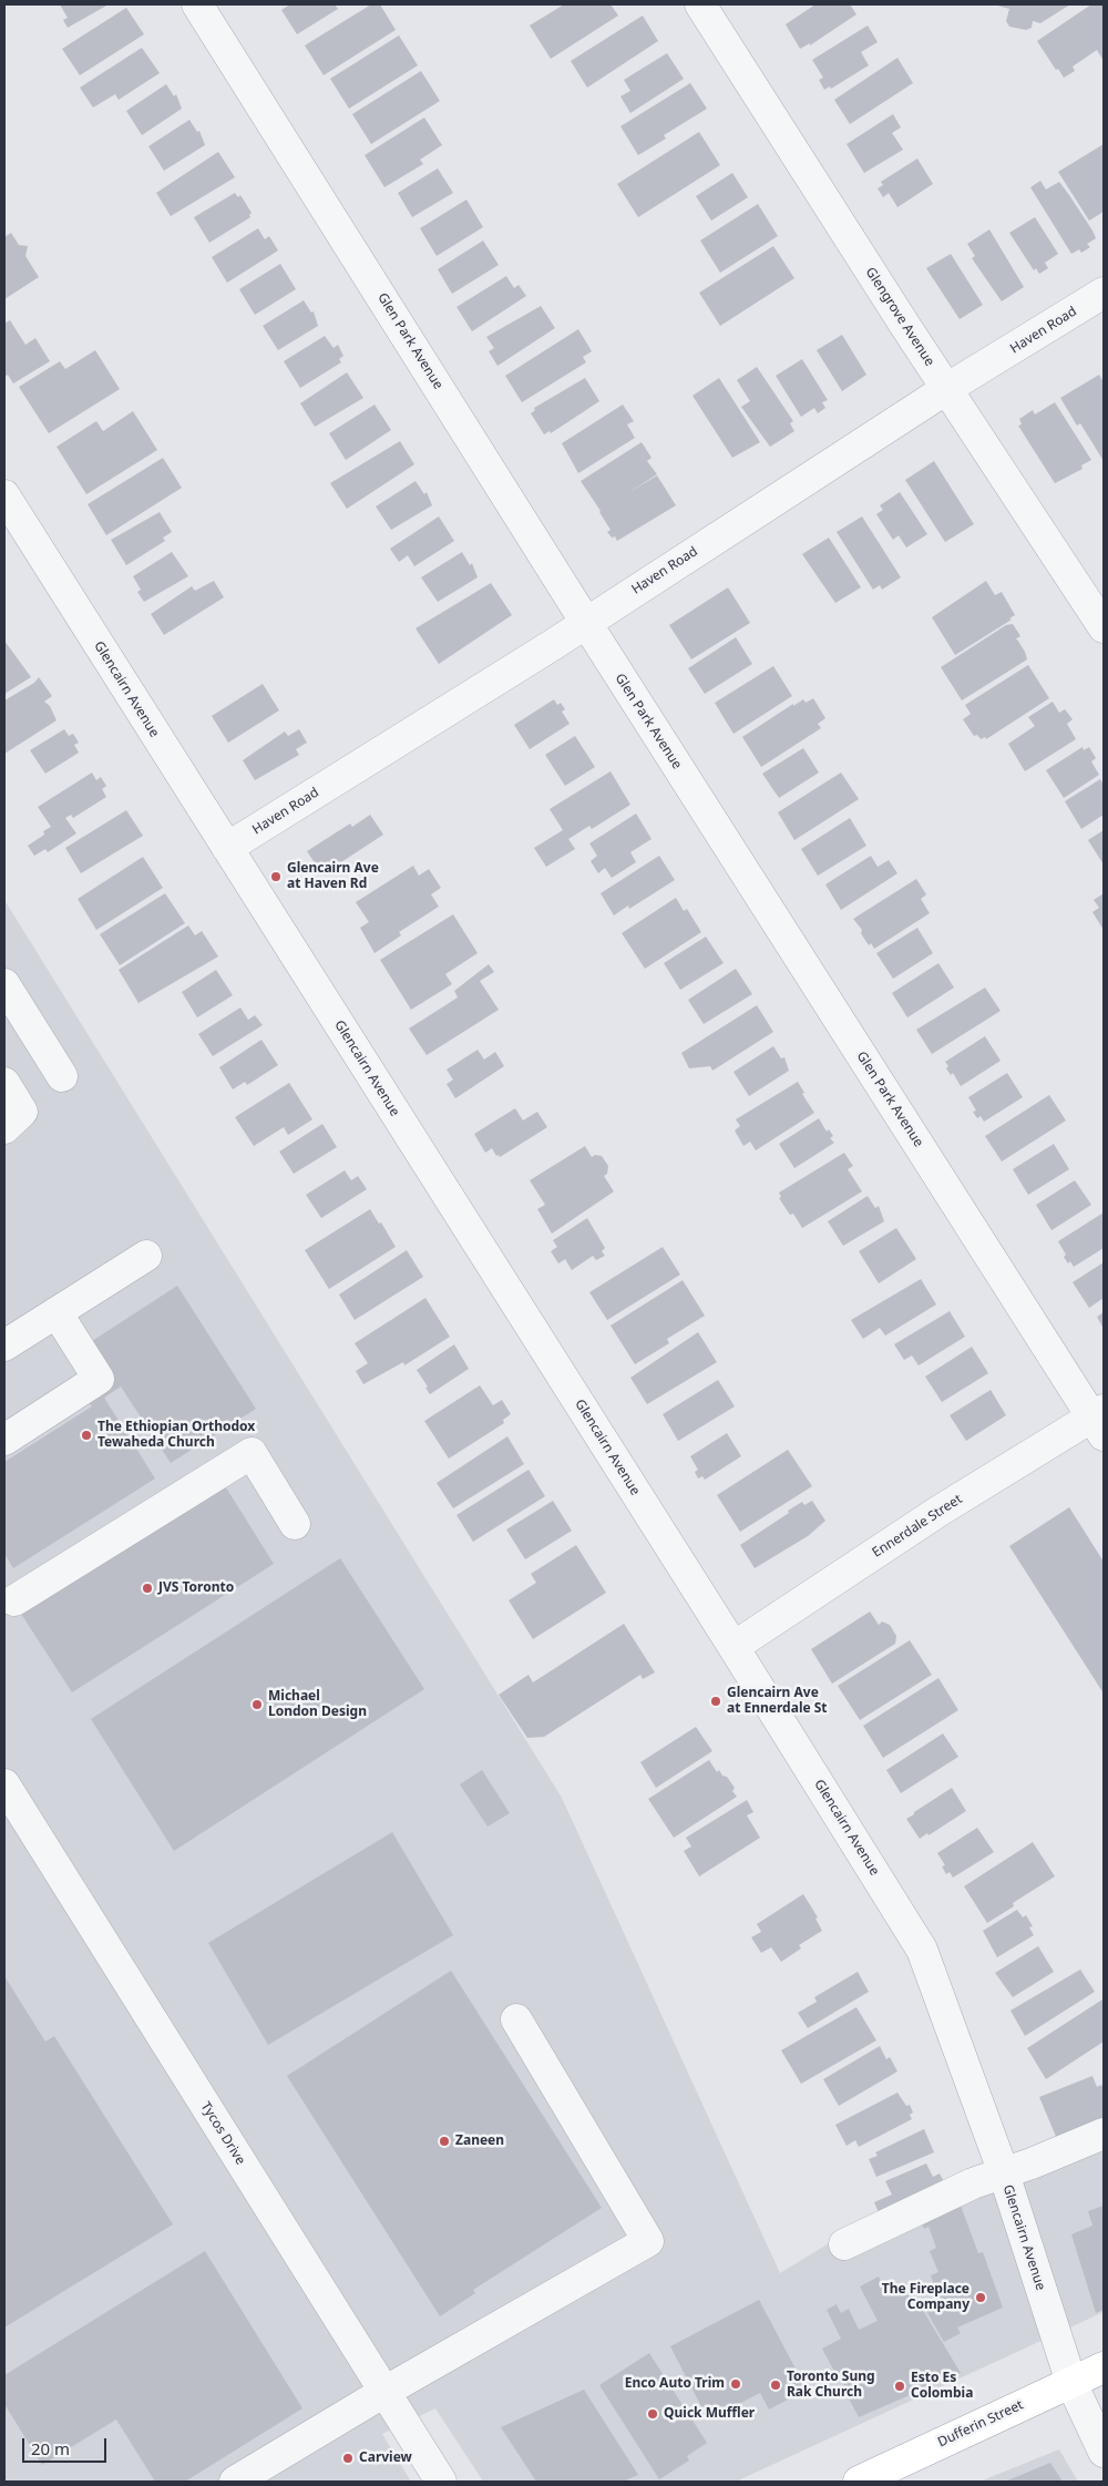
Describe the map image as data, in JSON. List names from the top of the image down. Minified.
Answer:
{"streets":{"main road":["Dufferin Street"],"street":["Glengrove Avenue","Haven Road","Glen Park Avenue","Glencairn Avenue","Ennerdale Street","Tycos Drive"]},"crossings":[["Glengrove Avenue","Haven Road"],["Haven Road","Glen Park Avenue"],["Haven Road","Glencairn Avenue"],["Glen Park Avenue","Ennerdale Street"],["Glencairn Avenue","Ennerdale Street"],["Glencairn Avenue","Dufferin Street"]],"places":["Glencairn Ave at Haven Rd","The Ethiopian Orthodox Tewaheda Church","JVS Toronto","Glencairn Ave at Ennerdale St","Michael London Design","Zaneen","The Fireplace Company","Enco Auto Trim","Toronto Sung Rak Church","Esto Es Colombia","Quick Muffler","Carview"],"scale_bar":"20 m"}
